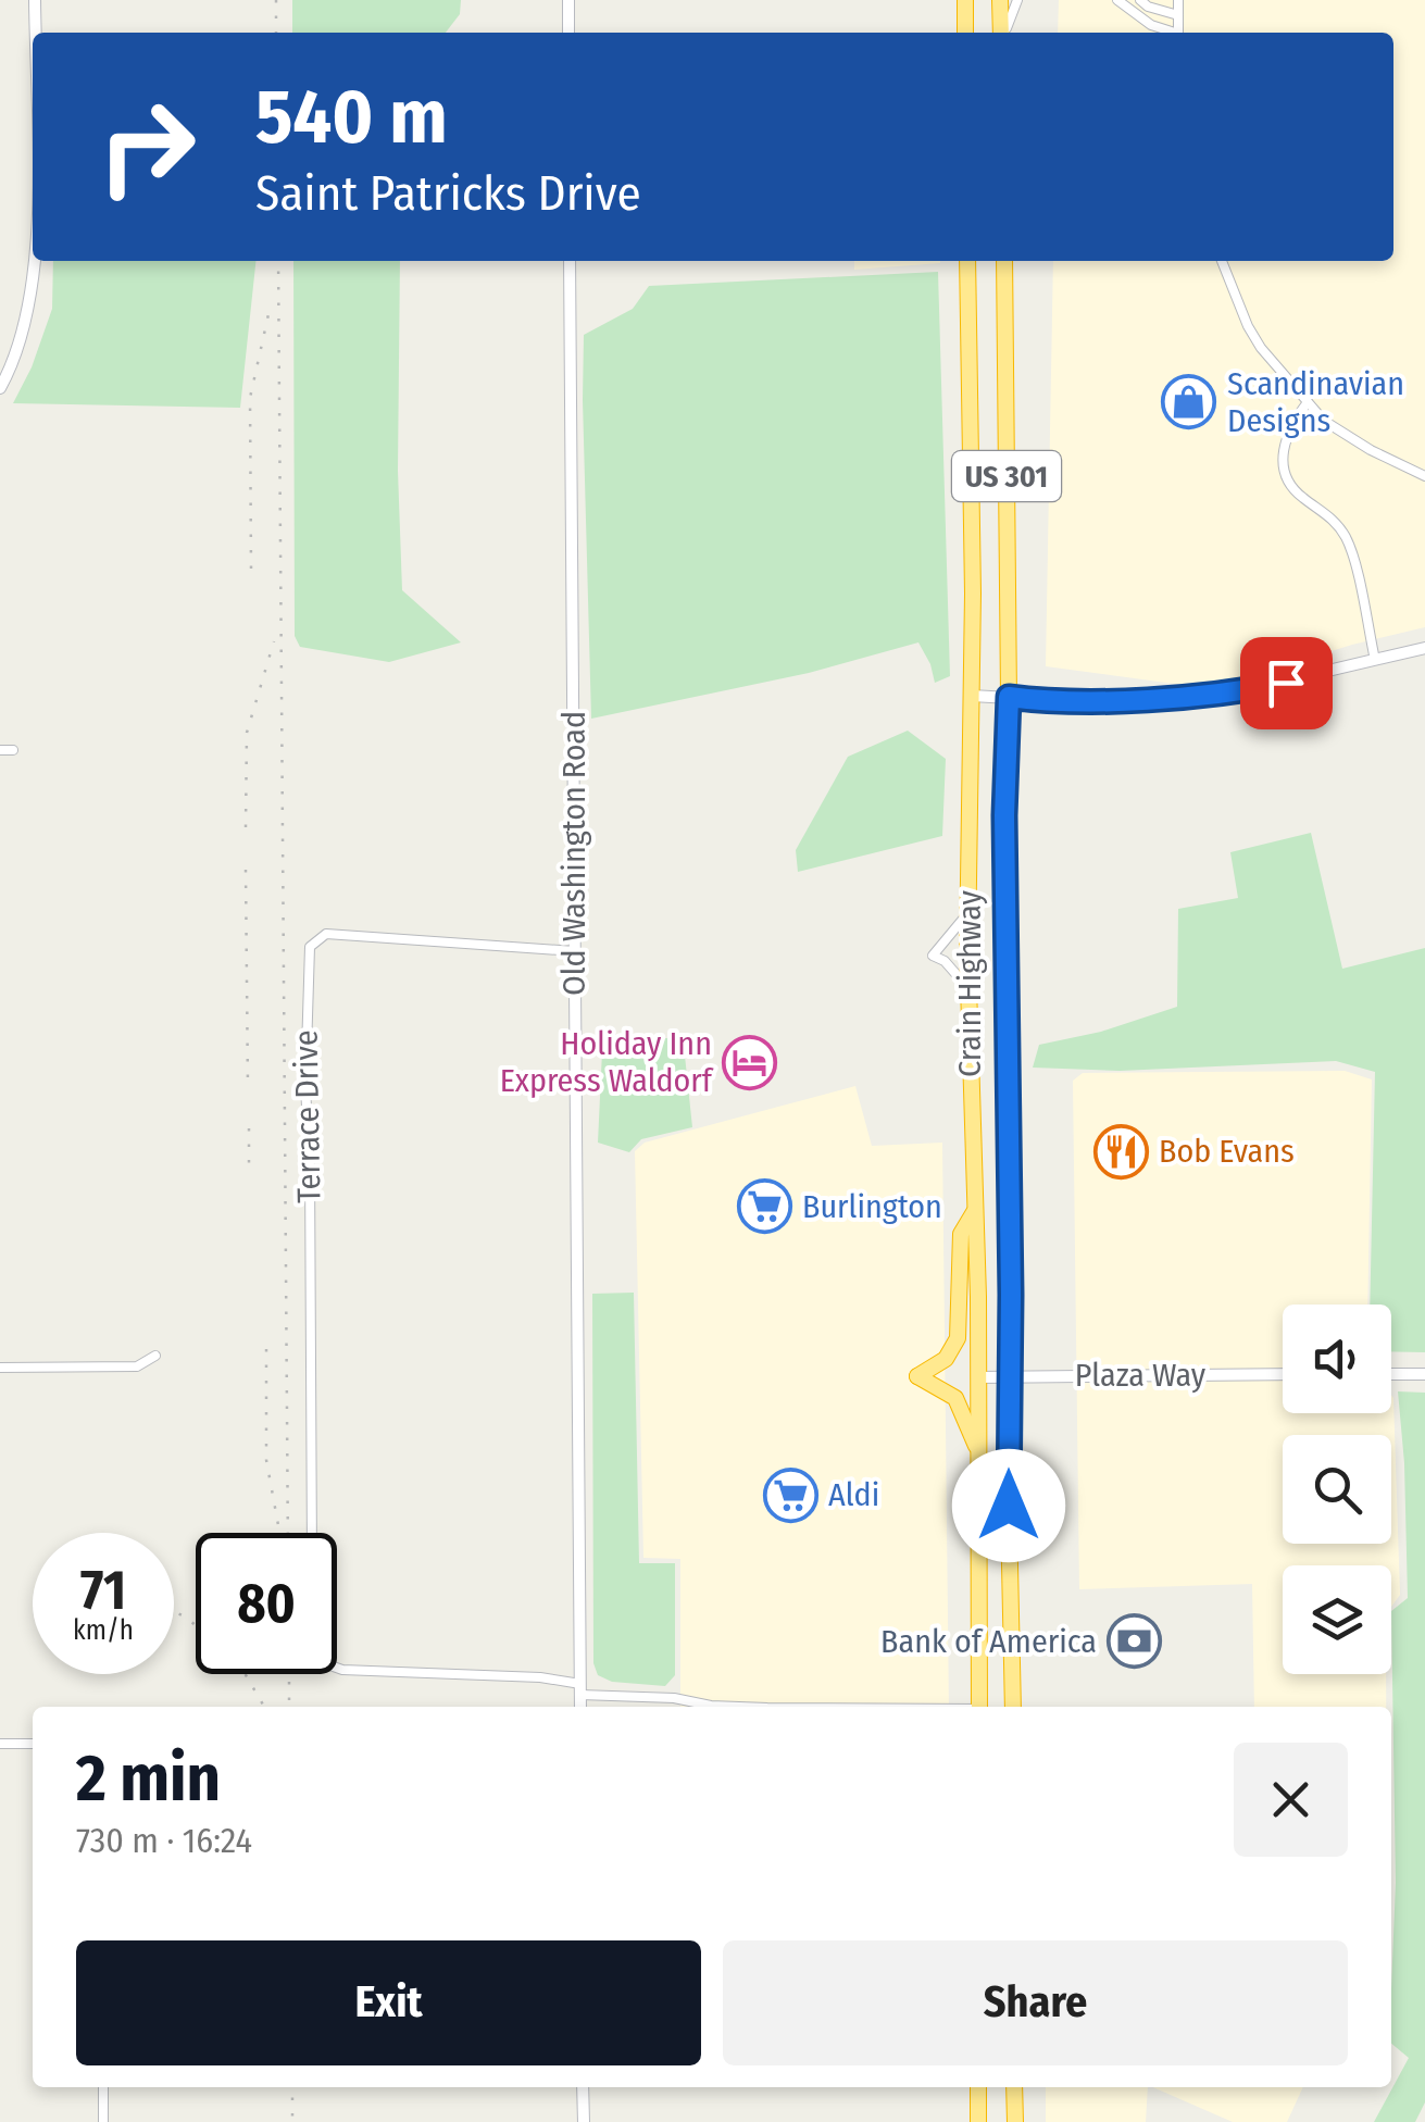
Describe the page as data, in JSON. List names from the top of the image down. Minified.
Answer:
{"streets":{"highway":["US 301","Crain Highway"],"main road":["Old Washington Road","Plaza Way"],"street":["Terrace Drive"]},"crossings":[["Old Washington Road","Terrace Drive"],["Crain Highway","Plaza Way"]],"places":{"shop":["Scandinavian Designs"],"hotel":["Holiday Inn Express Waldorf"],"restaurant":["Bob Evans"],"supermarket":["Burlington","Aldi"],"bank":["Bank of America"]},"page":{"turn":["540 m","Saint Patricks Drive"],"speed":"71 km/h","limit":"80","heading":["2 min","730 m · 16:24"],"buttons":["Exit","Share"]}}
